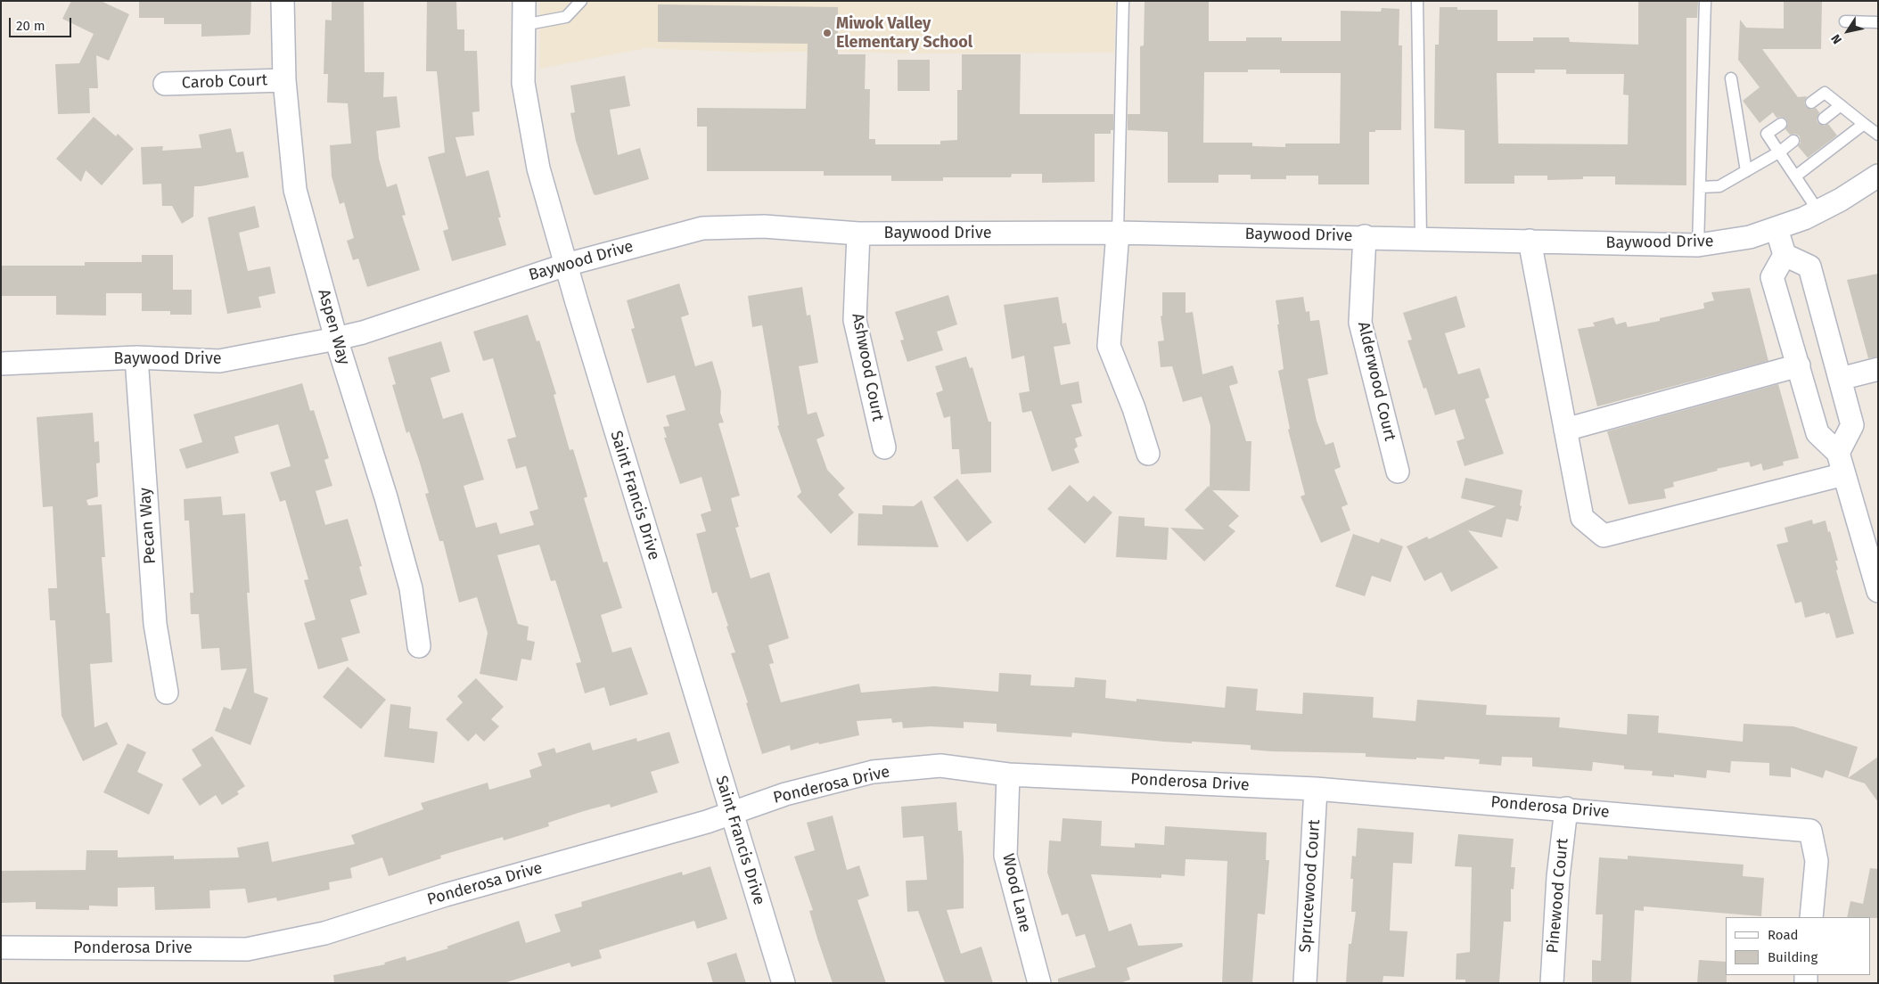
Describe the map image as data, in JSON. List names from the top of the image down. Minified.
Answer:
{"streets":{"street":["Carob Court","Baywood Drive","Aspen Way","Ashwood Court","Alderwood Court","Saint Francis Drive","Pecan Way","Ponderosa Drive","Sprucewood Court","Wood Lane","Pinewood Court"]},"crossings":[["Carob Court","Aspen Way"],["Baywood Drive","Aspen Way"],["Baywood Drive","Ashwood Court"],["Baywood Drive","Alderwood Court"],["Baywood Drive","Saint Francis Drive"],["Baywood Drive","Pecan Way"],["Saint Francis Drive","Ponderosa Drive"],["Ponderosa Drive","Sprucewood Court"],["Ponderosa Drive","Wood Lane"],["Ponderosa Drive","Pinewood Court"]],"places":["Miwok Valley Elementary School"],"legend":["Road","Building"],"scale_bar":"20 m","north":"bottom left"}
